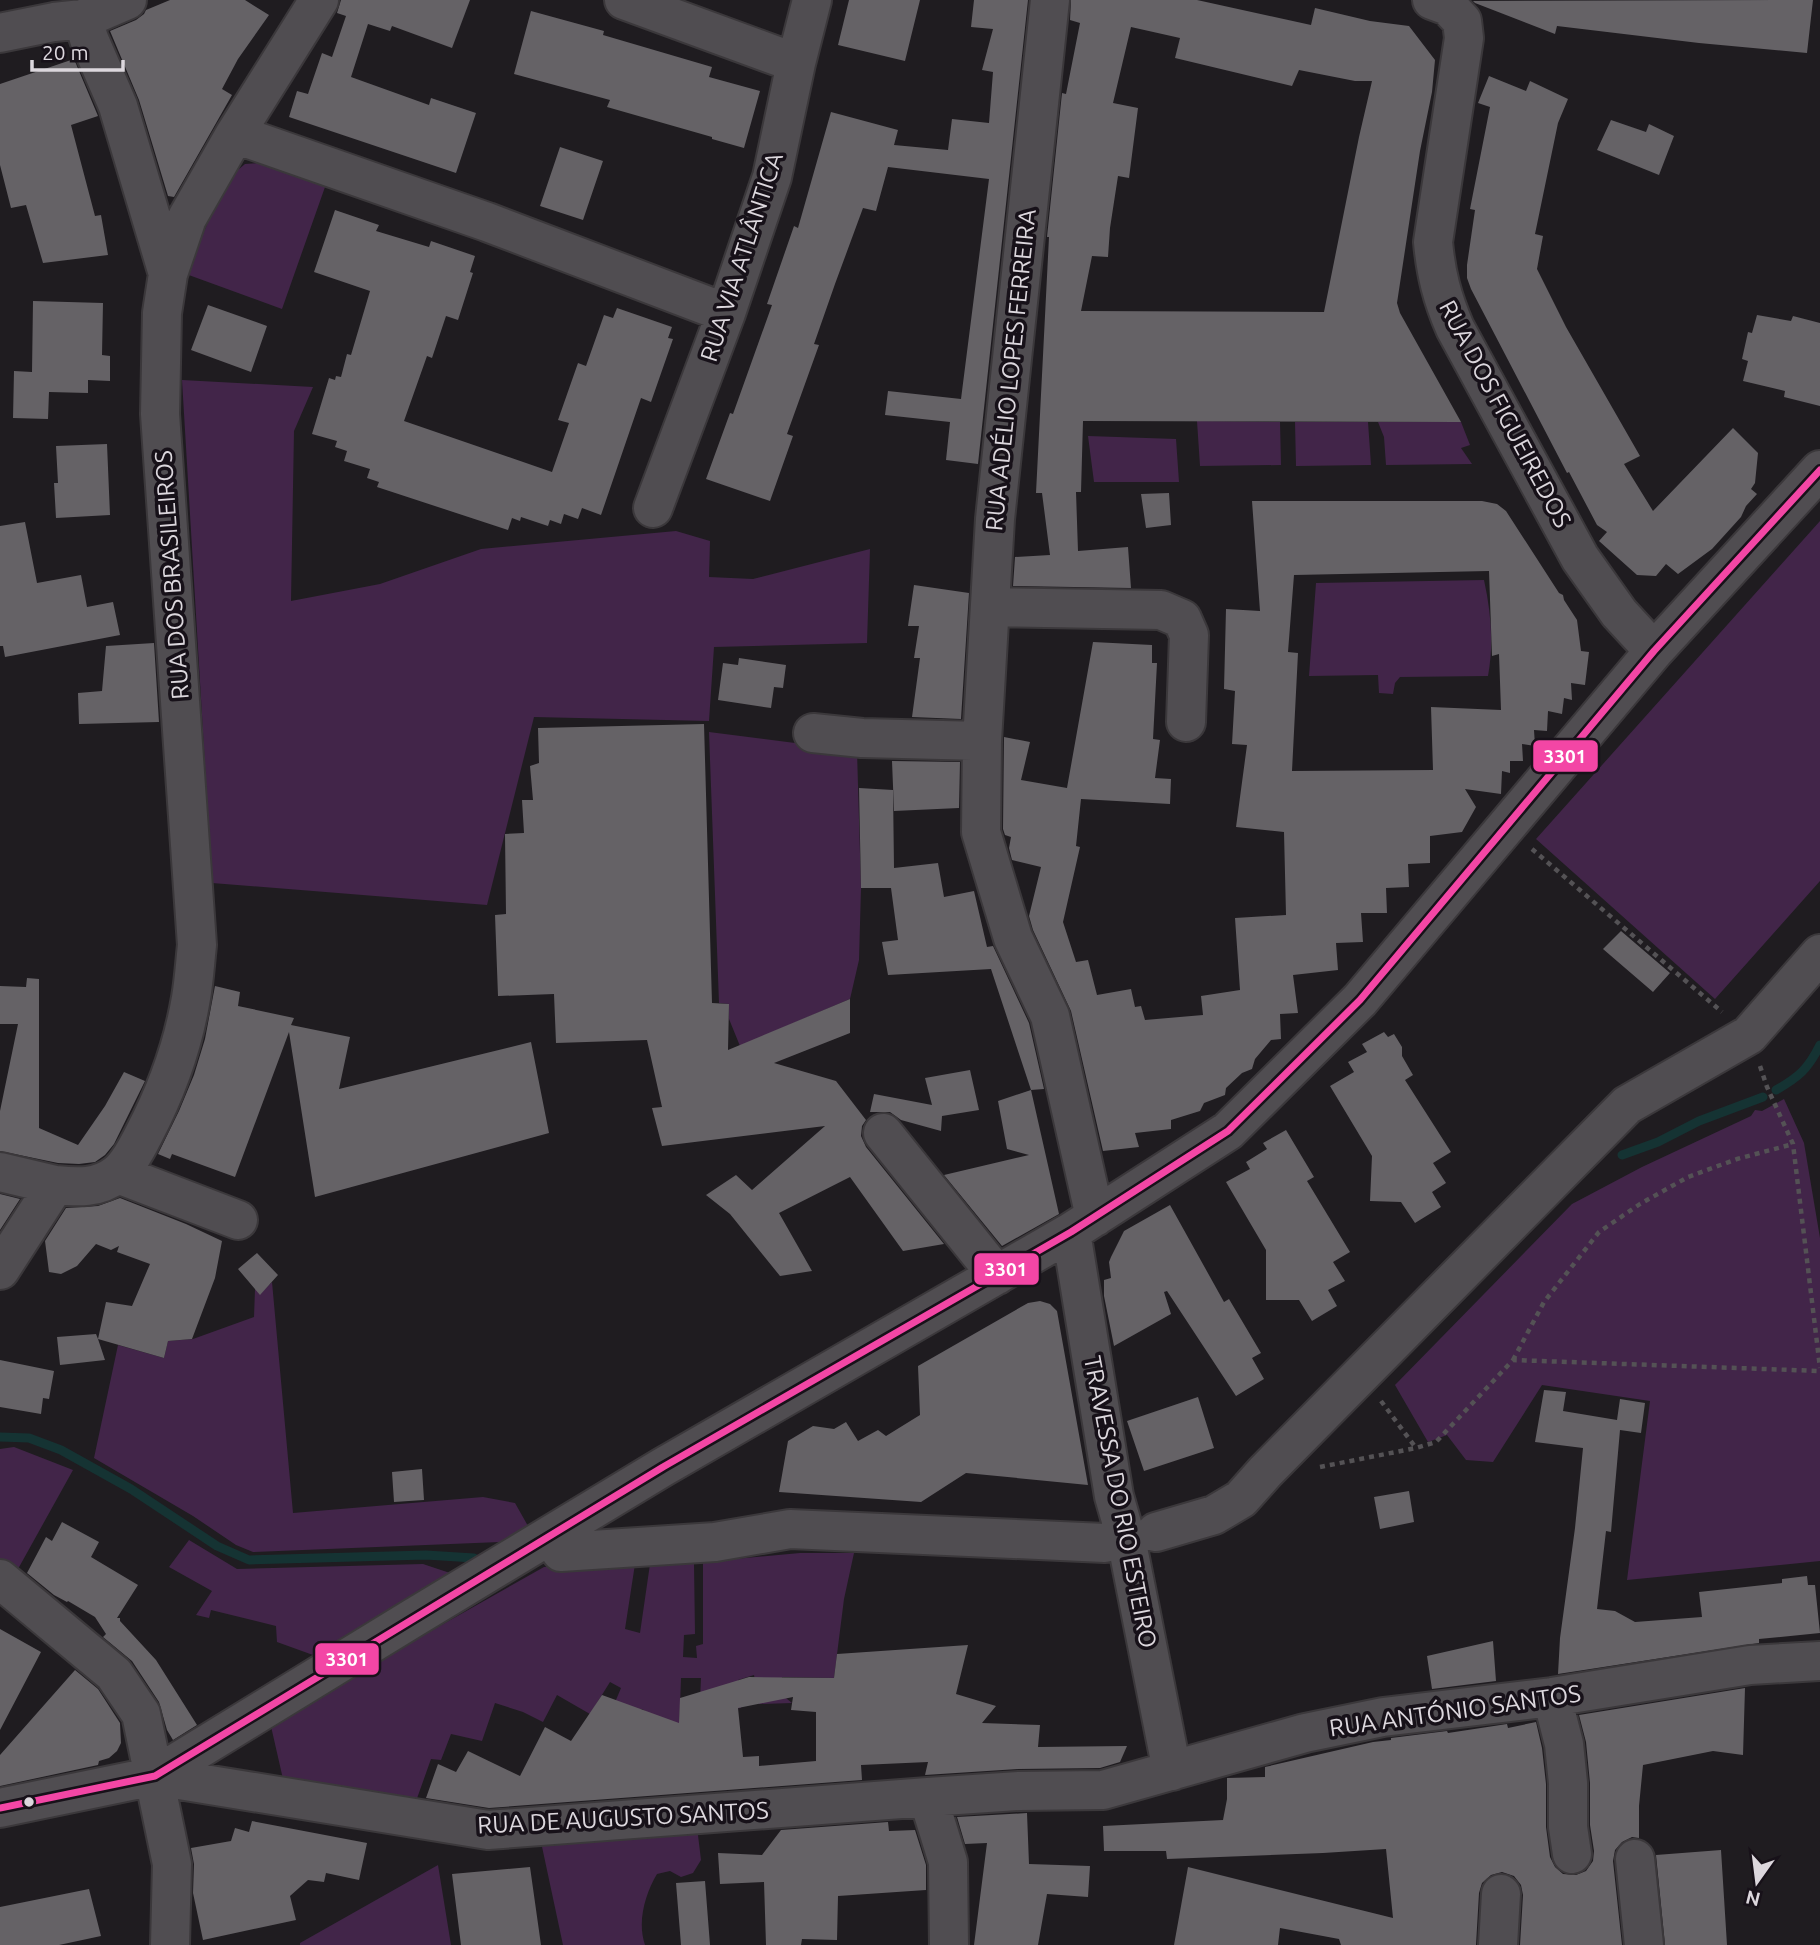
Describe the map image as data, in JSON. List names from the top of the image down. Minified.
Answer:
{"streets":{"street":["RUA VIA ATLÂNTICA","RUA ADÉLIO LOPES FERREIRA","RUA DOS FIGUEIREDOS","RUA DOS BRASILEIROS","TRAVESSA DO RIO ESTEIRO","RUA ANTÓNIO SANTOS","RUA DE AUGUSTO SANTOS"]},"crossings":[["RUA ADÉLIO LOPES FERREIRA","TRAVESSA DO RIO ESTEIRO"],["TRAVESSA DO RIO ESTEIRO","RUA ANTÓNIO SANTOS"],["RUA ANTÓNIO SANTOS","RUA DE AUGUSTO SANTOS"]],"lines":["transit line 3301"],"scale_bar":"20 m","north":"bottom"}
